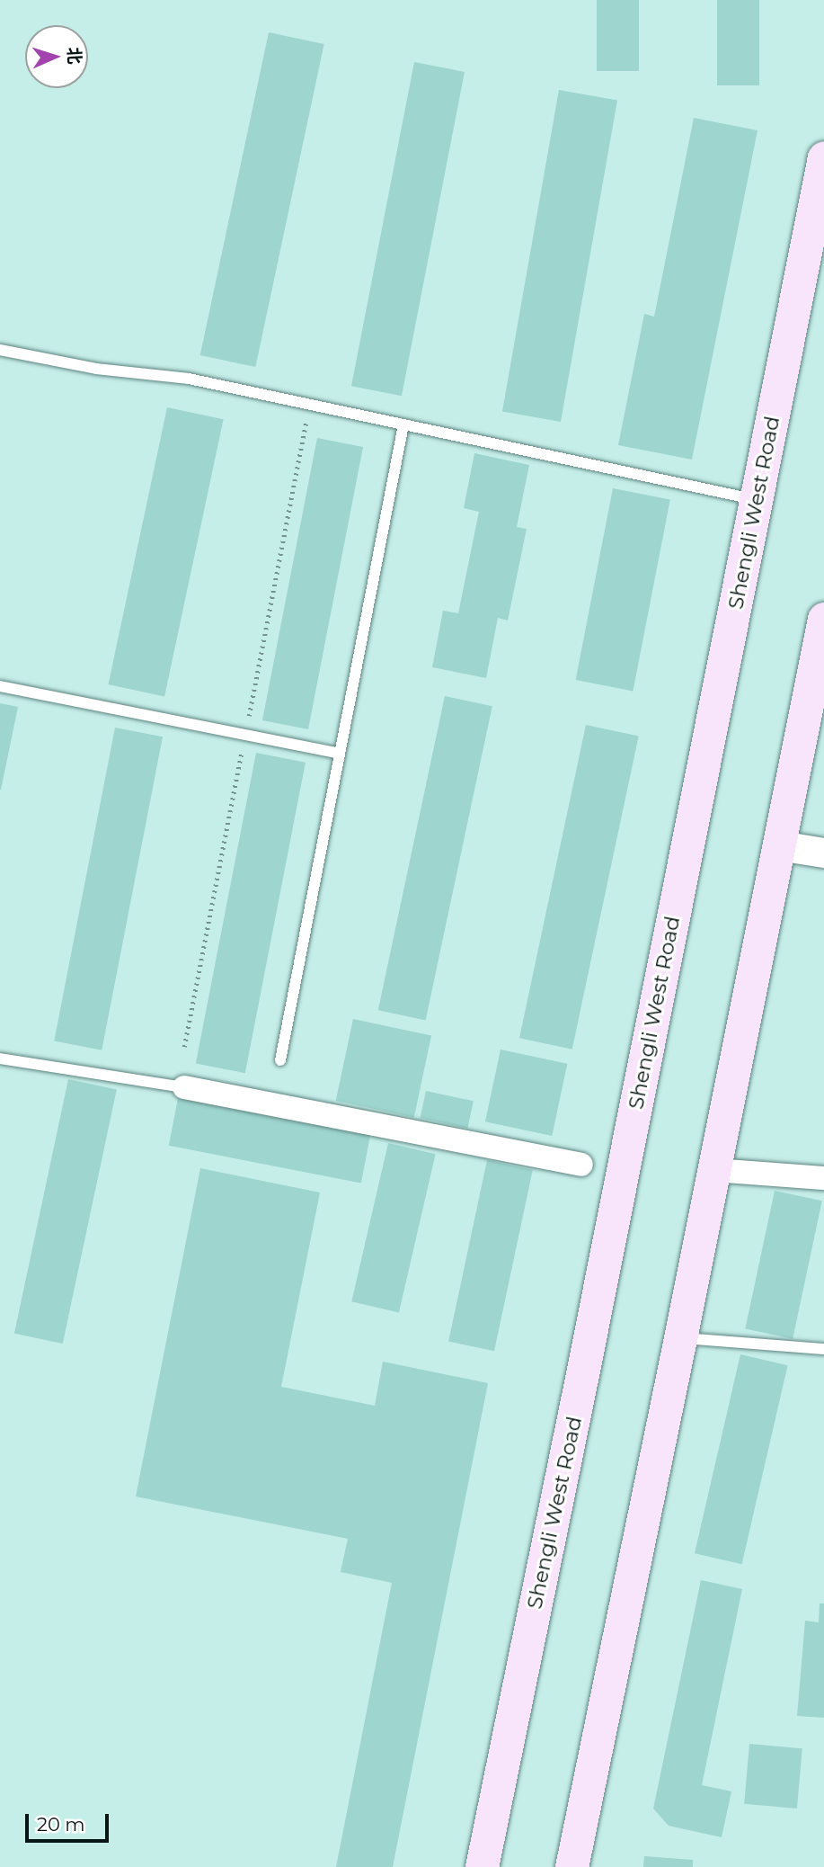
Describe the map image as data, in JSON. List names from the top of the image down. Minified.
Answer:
{"streets":{"main road":["Shengli West Road"]},"scale_bar":"20 m","north":"right"}
